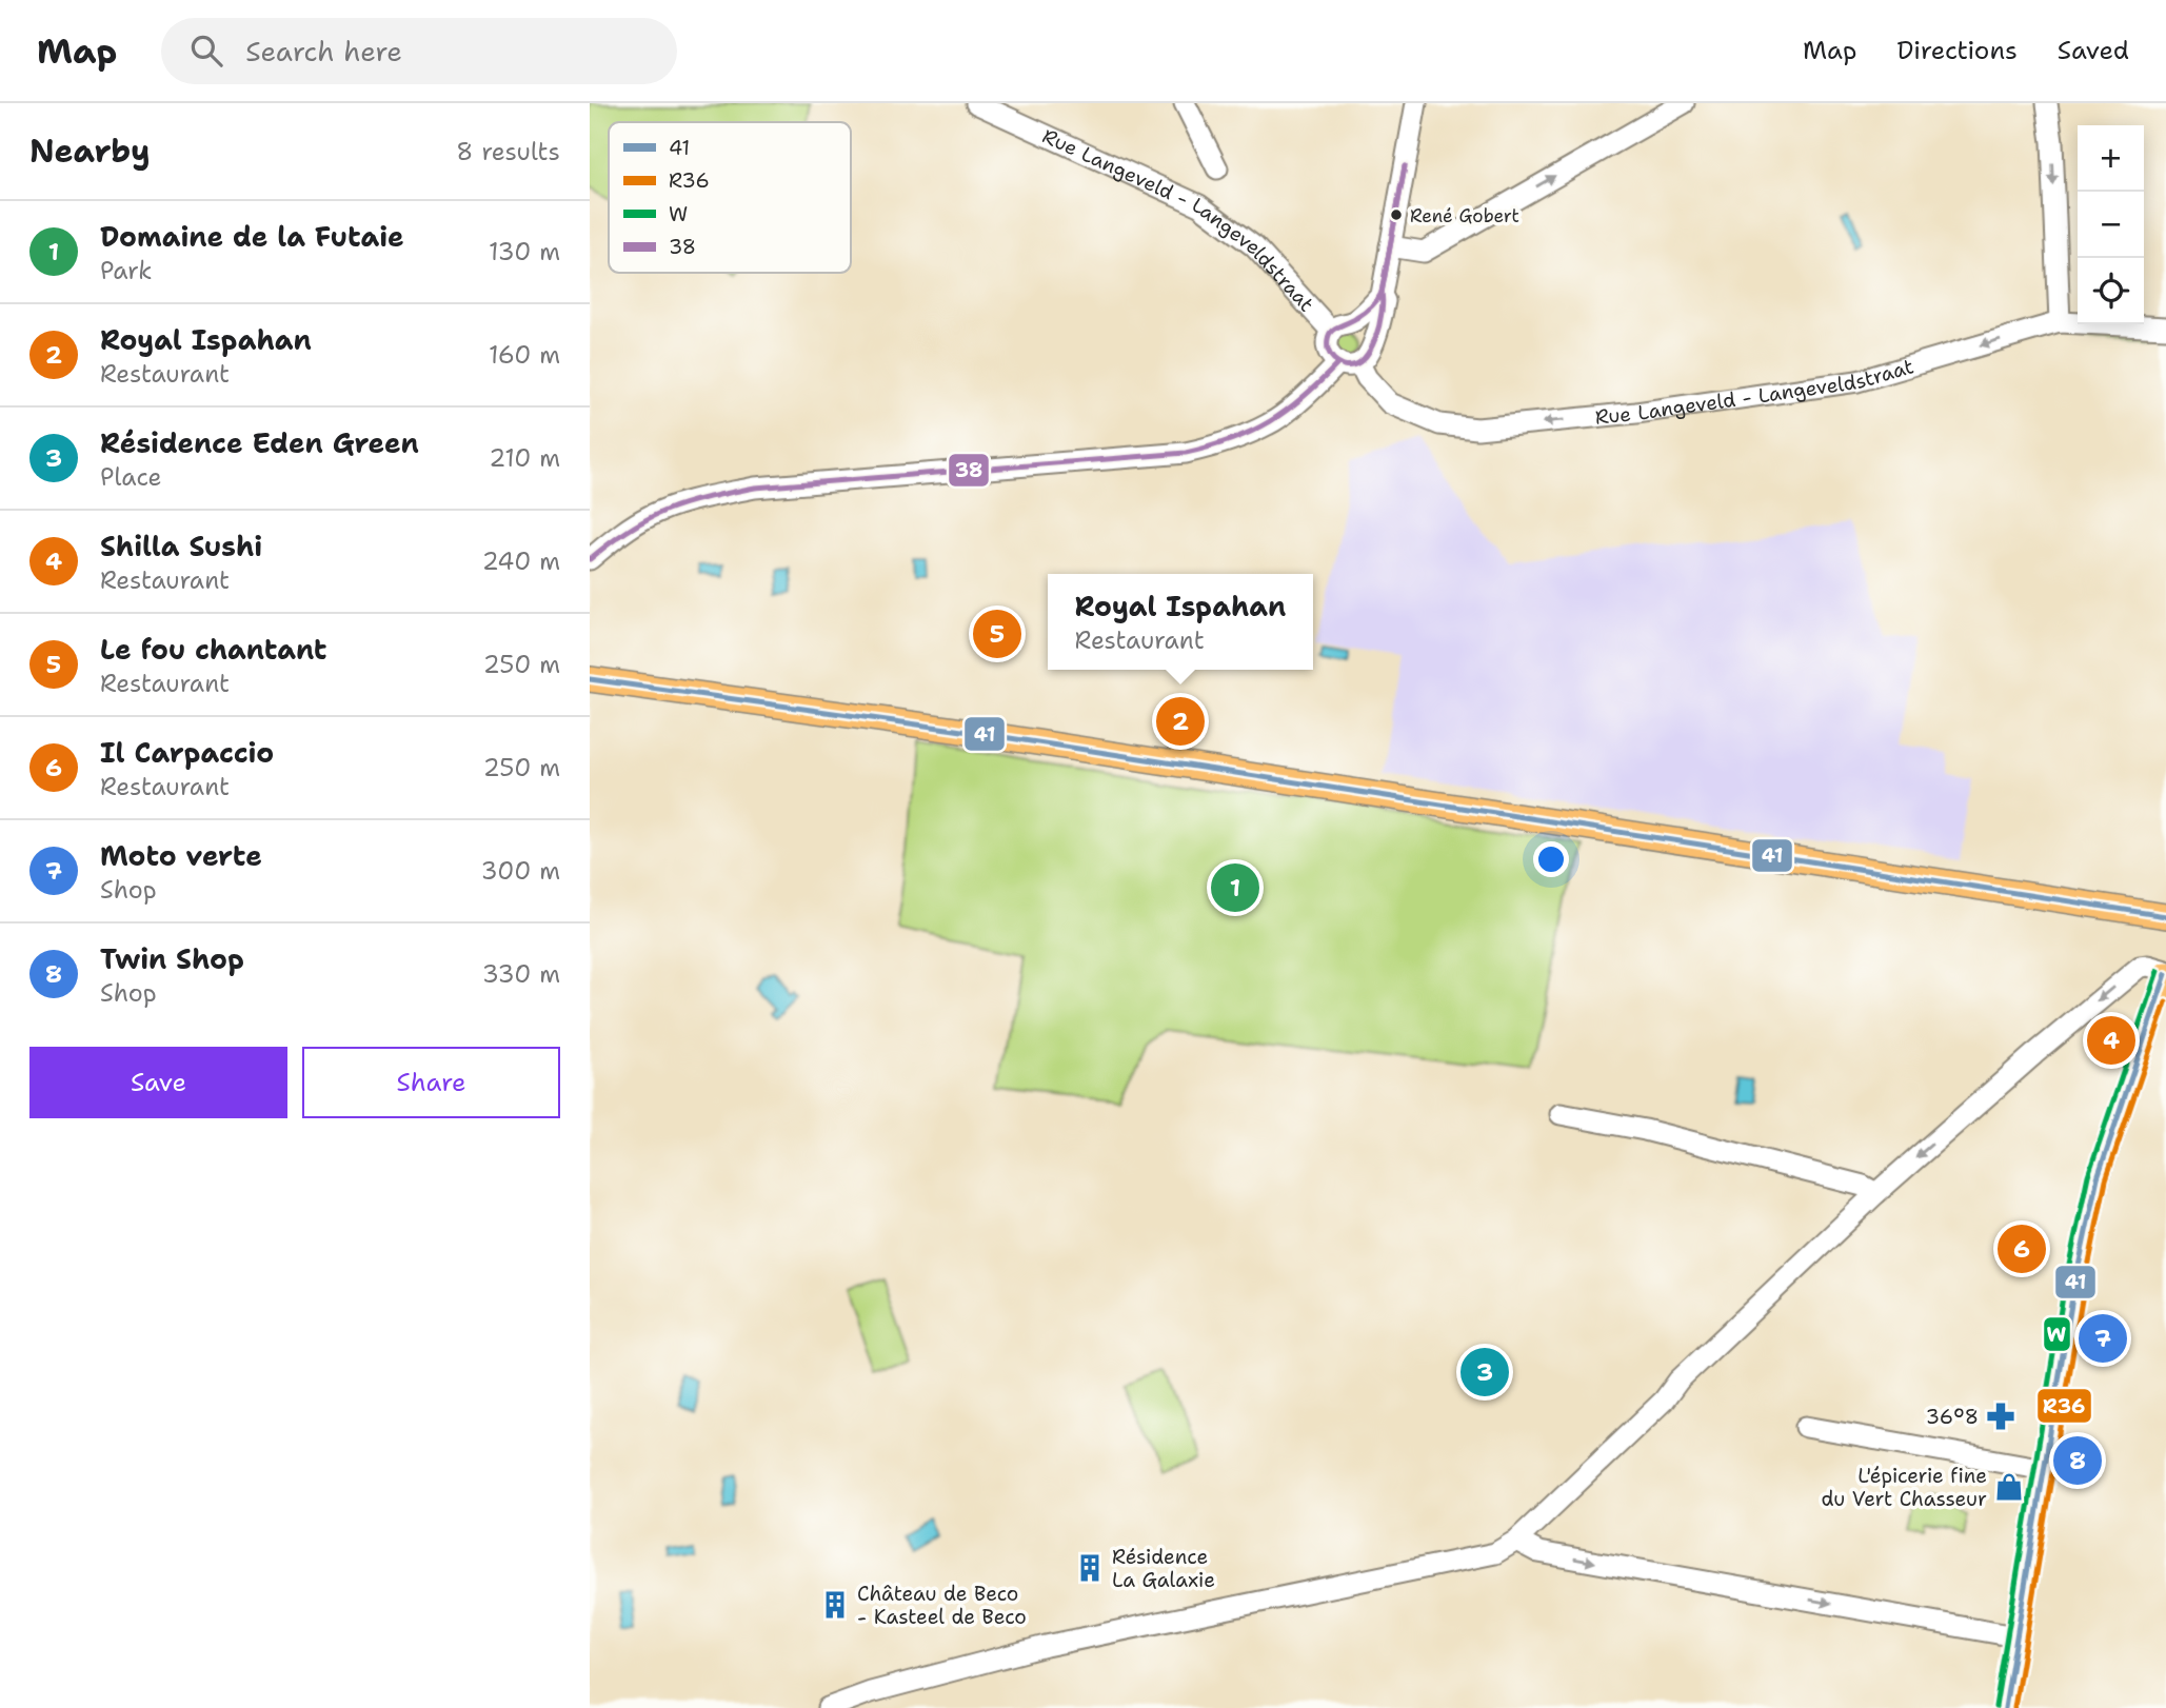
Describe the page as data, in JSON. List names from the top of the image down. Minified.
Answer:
{"streets":{"street":["Rue Langeveld - Langeveldstraat"]},"one_way":["Rue Langeveld - Langeveldstraat"],"places":{"other":["René Gobert"],"pharmacy":["36°8"],"shop":["L'épicerie fine du Vert Chasseur"],"building":["Résidence La Galaxie","Château de Beco - Kasteel de Beco"]},"lines":["transit line 38","transit line 41","transit line W","transit line R36"],"legend":["41","R36","W","38"],"page":{"header":"Map","search":"Search here","nav":["Map","Directions","Saved"],"heading":["Nearby","8 results"],"map_buttons":["+","−"],"list":[{"mark":"1","name":"Domaine de la Futaie","note":"Park","value":"130 m"},{"mark":"2","name":"Royal Ispahan","note":"Restaurant","value":"160 m"},{"mark":"3","name":"Résidence Eden Green","note":"Place","value":"210 m"},{"mark":"4","name":"Shilla Sushi","note":"Restaurant","value":"240 m"},{"mark":"5","name":"Le fou chantant","note":"Restaurant","value":"250 m"},{"mark":"6","name":"Il Carpaccio","note":"Restaurant","value":"250 m"},{"mark":"7","name":"Moto verte","note":"Shop","value":"300 m"},{"mark":"8","name":"Twin Shop","note":"Shop","value":"330 m"}],"popup":["Royal Ispahan","Restaurant"],"pins":["5","2","1","4","6","7","3","8"],"buttons":["Save","Share"]}}
